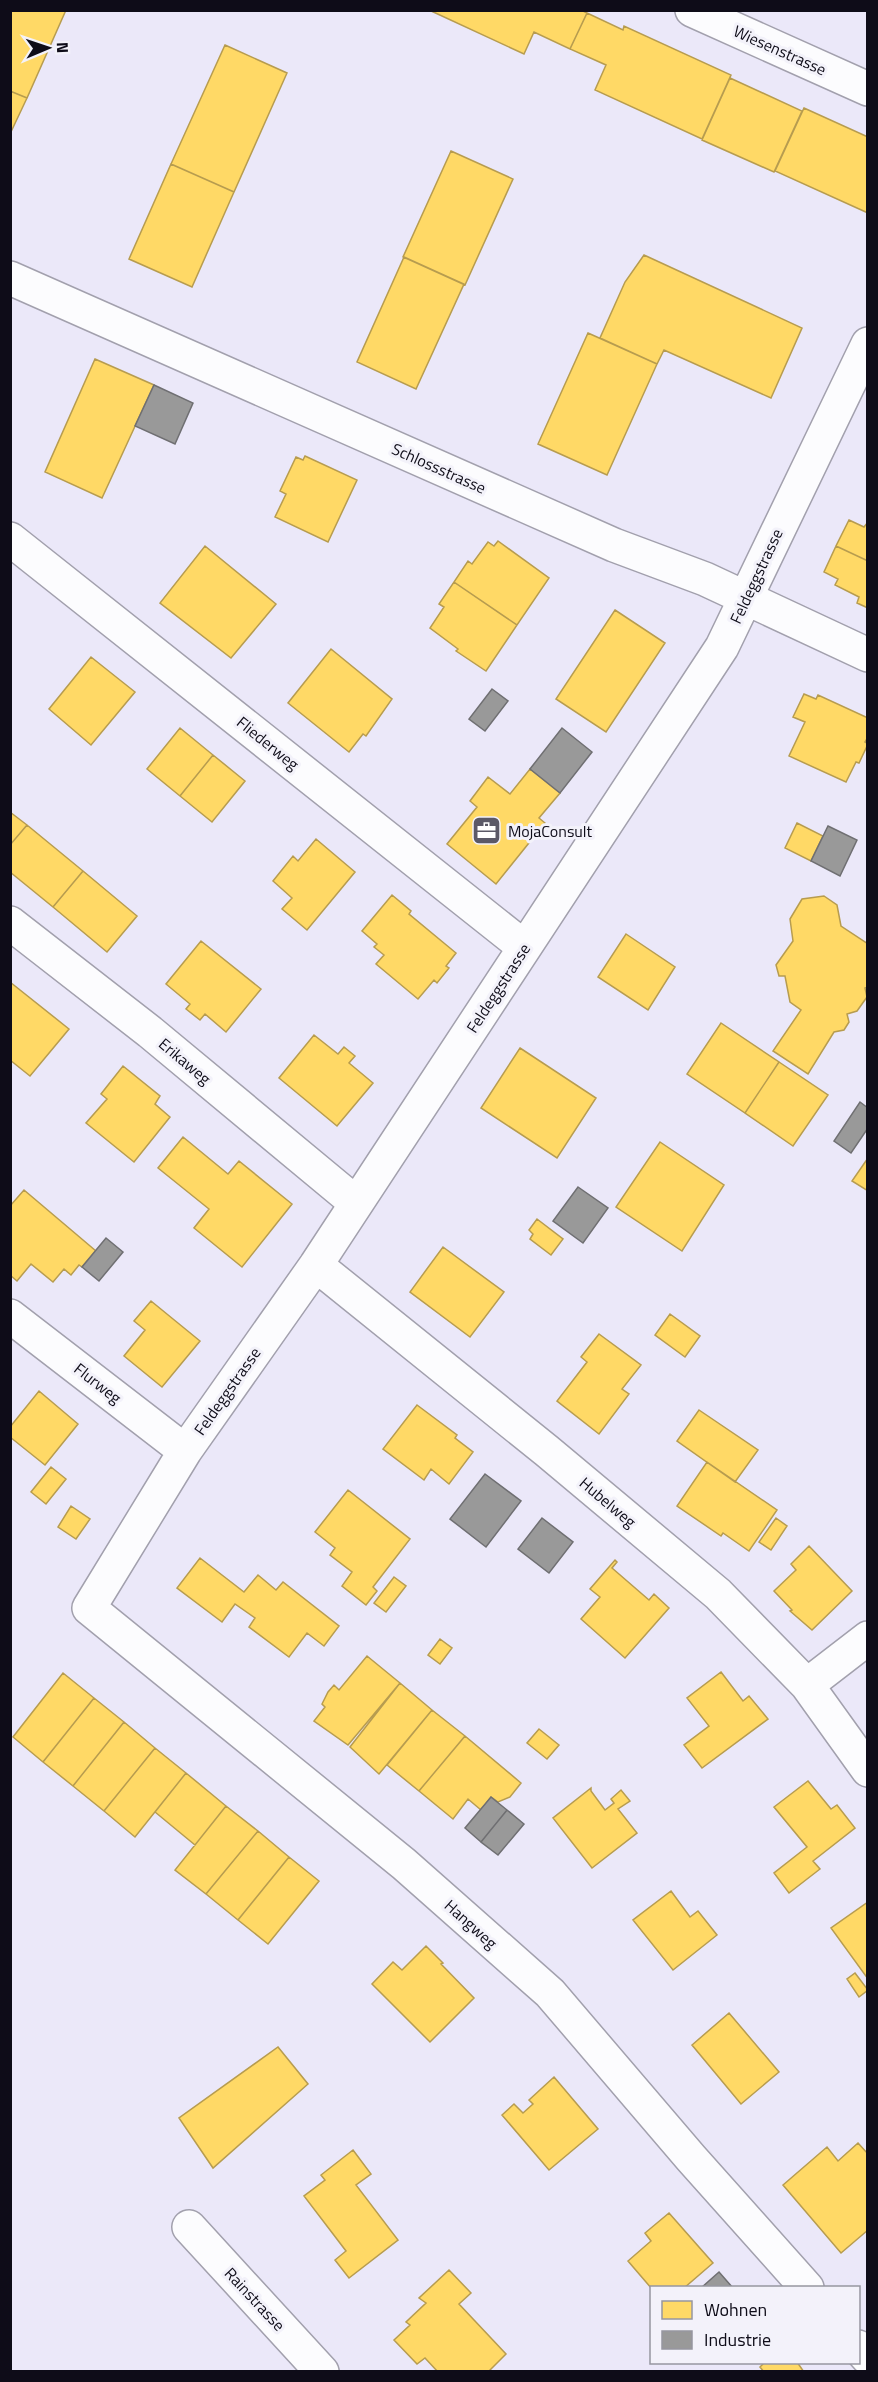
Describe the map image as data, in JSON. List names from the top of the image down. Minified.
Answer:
{"streets":{"street":["Wiesenstrasse","Schlossstrasse","Feldeggstrasse","Fliederweg","Erikaweg","Flurweg","Hubelweg","Hangweg","Rainstrasse"]},"crossings":[["Schlossstrasse","Feldeggstrasse"],["Feldeggstrasse","Fliederweg"],["Feldeggstrasse","Erikaweg"],["Feldeggstrasse","Flurweg"],["Feldeggstrasse","Hubelweg"],["Feldeggstrasse","Hangweg"]],"places":{"office":["MojaConsult"]},"legend":["Wohnen","Industrie"],"north":"right"}
